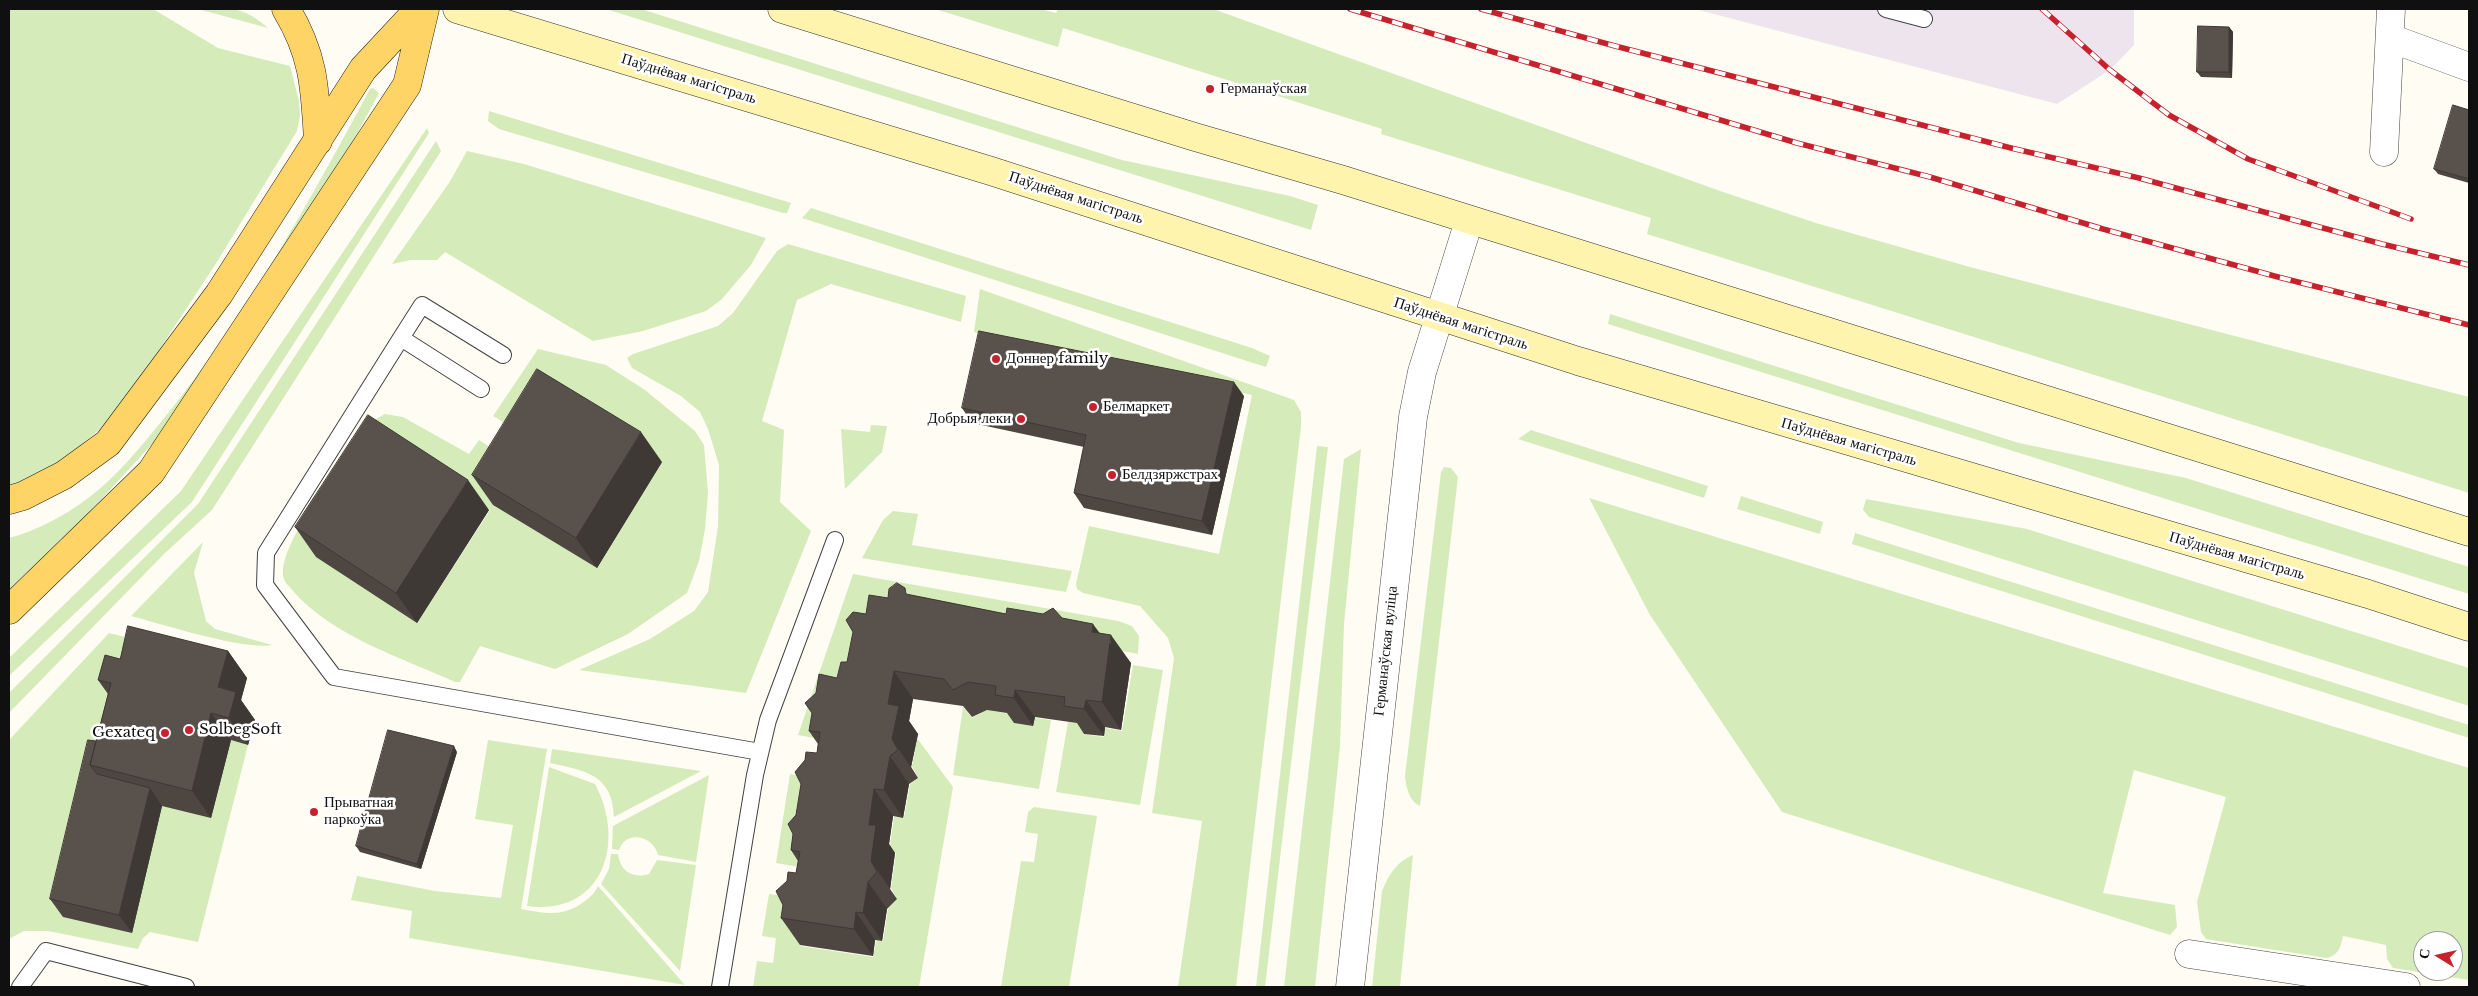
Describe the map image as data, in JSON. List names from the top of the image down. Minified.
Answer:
{"streets":{"main road":["Паўднёвая магістраль"],"street":["Германаўская вуліца"]},"crossings":[["Паўднёвая магістраль","Германаўская вуліца"]],"places":["Германаўская","Доннер family","Белмаркет","Добрыя леки","Белдзяржстрах","SolbegSoft","Gexateq","Прыватная паркоўка"],"north":"left"}
